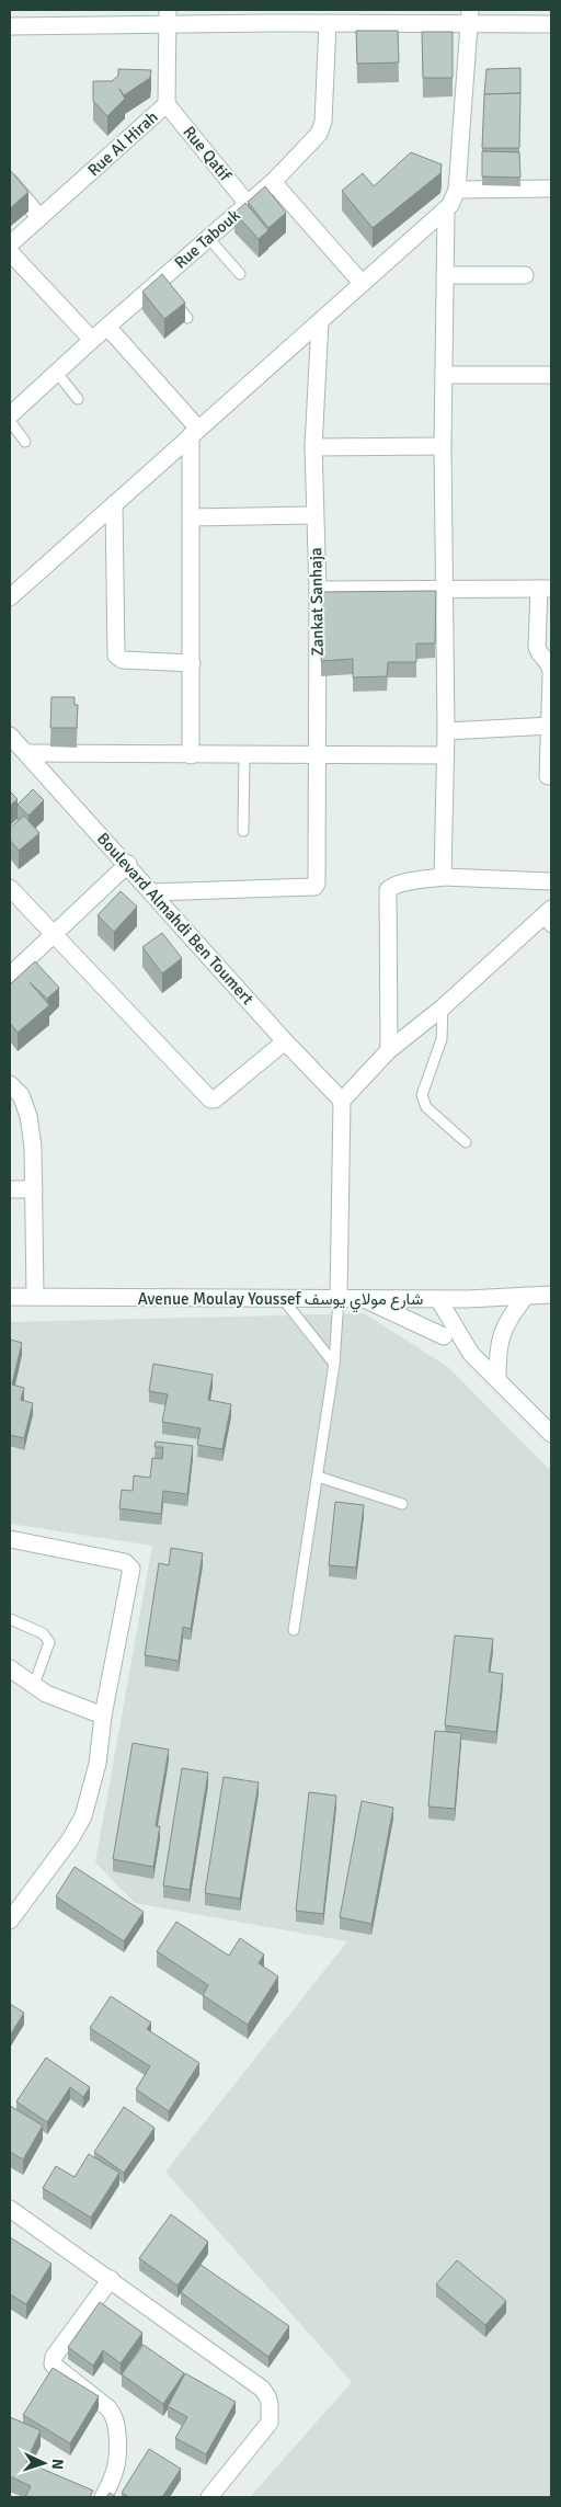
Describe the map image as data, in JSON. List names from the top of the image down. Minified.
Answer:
{"streets":{"street":["Rue Al Hirah","Rue Qatif","Rue Tabouk","Zankat Sanhaja","Boulevard Almahdi Ben Toumert","Avenue Moulay Youssef شارع مولاي يوسف"]},"crossings":[["Rue Al Hirah","Rue Qatif"],["Rue Qatif","Rue Tabouk"],["Zankat Sanhaja","Boulevard Almahdi Ben Toumert"]],"north":"right"}
